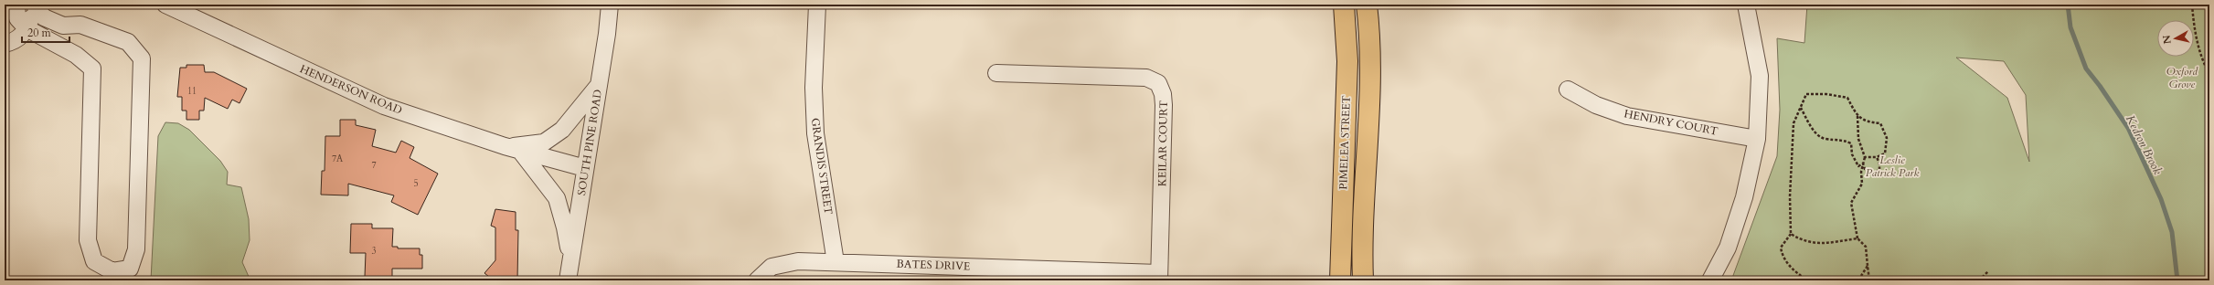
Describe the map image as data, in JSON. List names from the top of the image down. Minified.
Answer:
{"streets":{"main road":["PIMELEA STREET"],"street":["HENDERSON ROAD","HENDRY COURT","SOUTH PINE ROAD","KEILAR COURT","GRANDIS STREET","BATES DRIVE"]},"crossings":[["HENDERSON ROAD","SOUTH PINE ROAD"],["KEILAR COURT","BATES DRIVE"],["GRANDIS STREET","BATES DRIVE"]],"water":["Kedron Brook"],"parks":["Oxford Grove","Leslie Patrick Park"],"house_numbers":["11","7A","7","5","3"],"scale_bar":"20 m","north":"left"}
